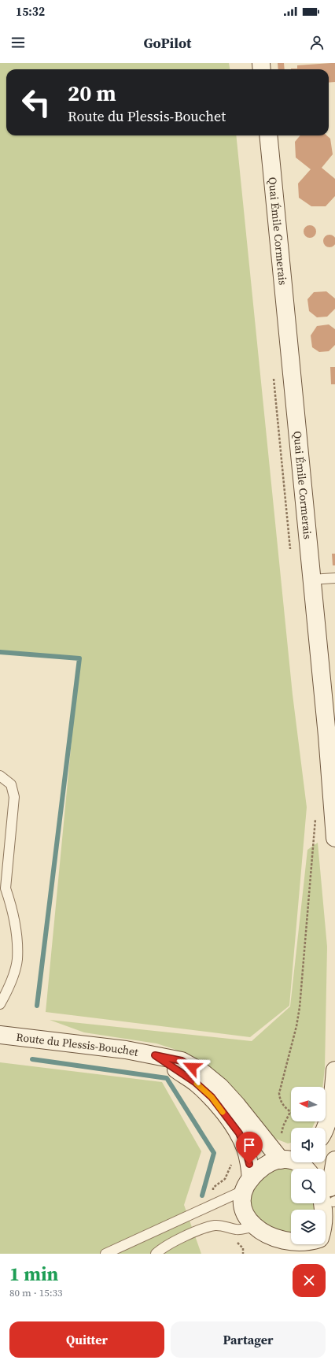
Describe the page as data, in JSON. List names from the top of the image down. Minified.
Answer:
{"streets":{"main road":["Quai Émile Cormerais","Route du Plessis-Bouchet"]},"north":"left","page":{"status":"15:32","header":"GoPilot","turn":["20 m","Route du Plessis-Bouchet"],"heading":["1 min","80 m · 15:33"],"buttons":["Quitter","Partager"]}}
